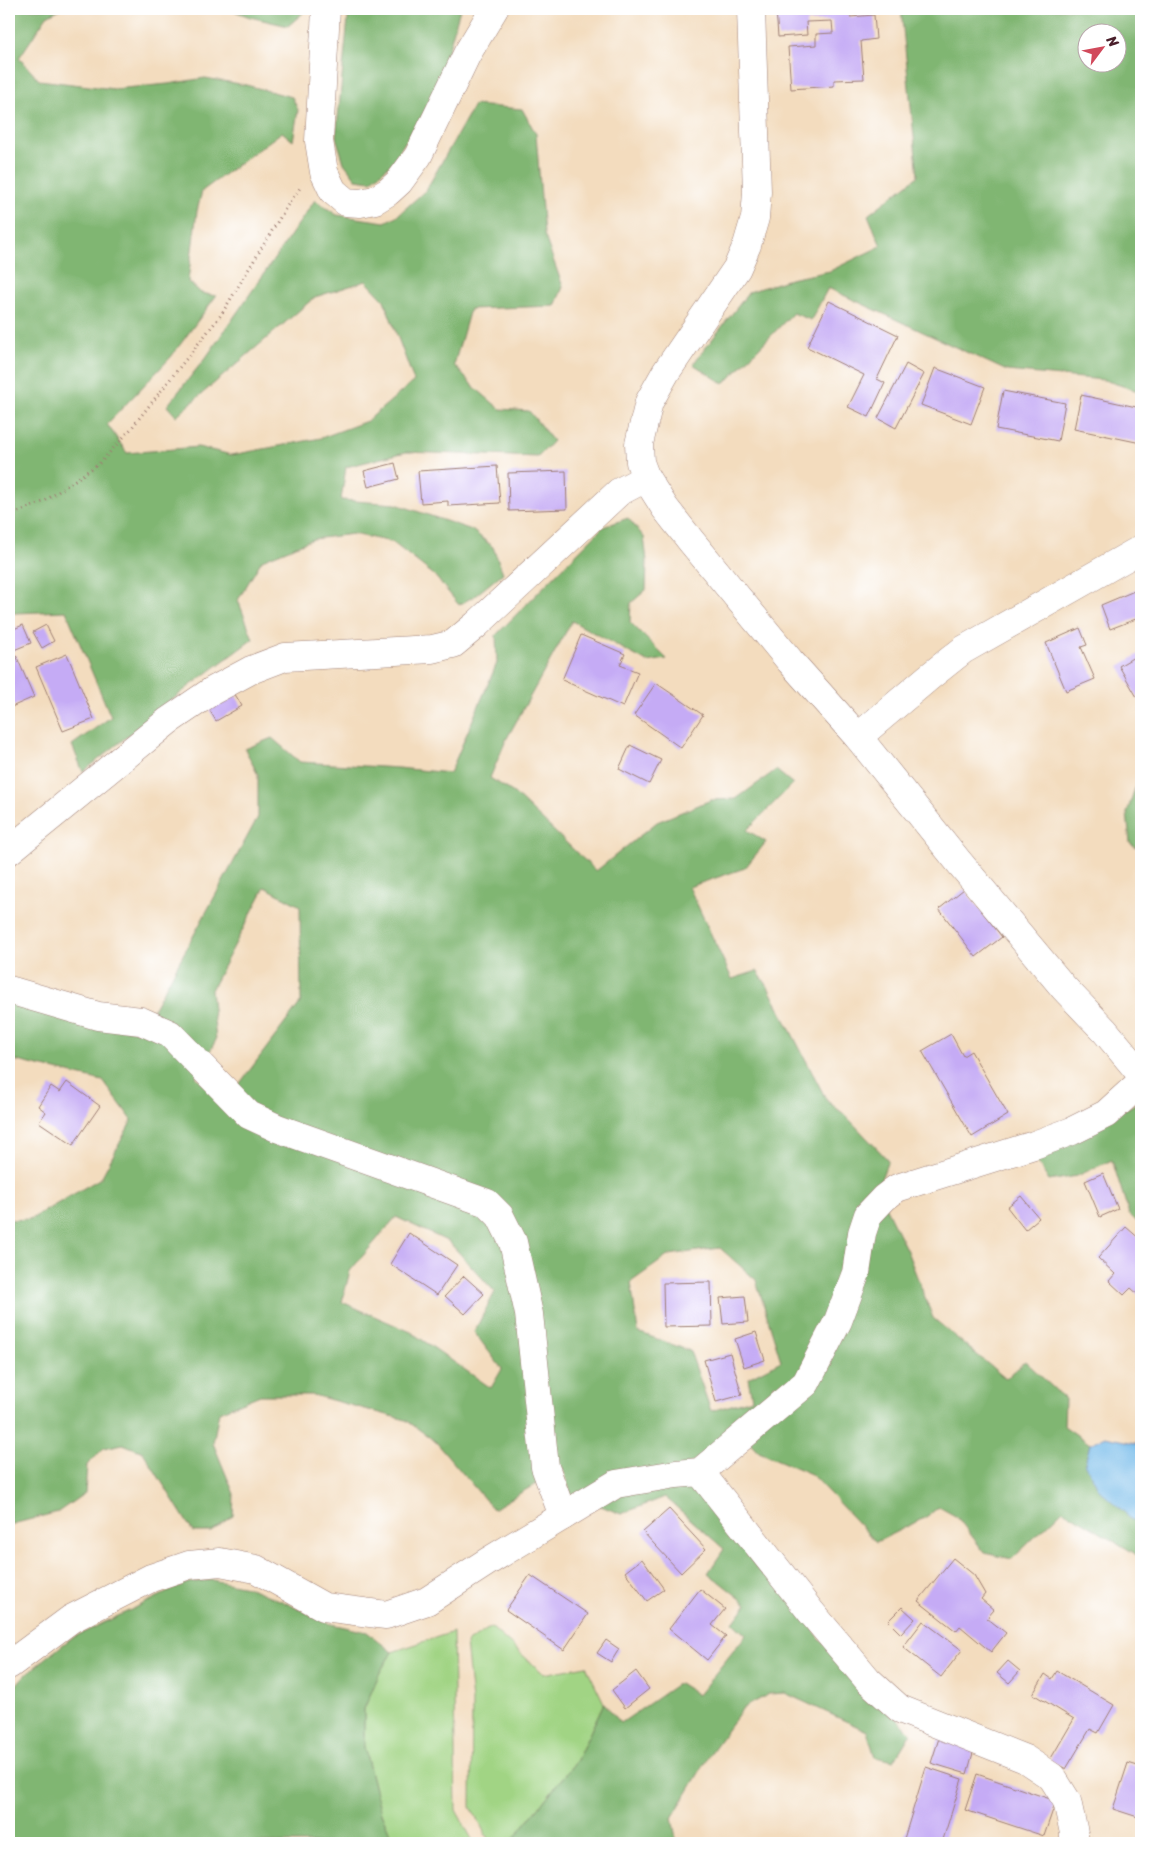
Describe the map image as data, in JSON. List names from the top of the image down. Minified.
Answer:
{"north":"top right"}
